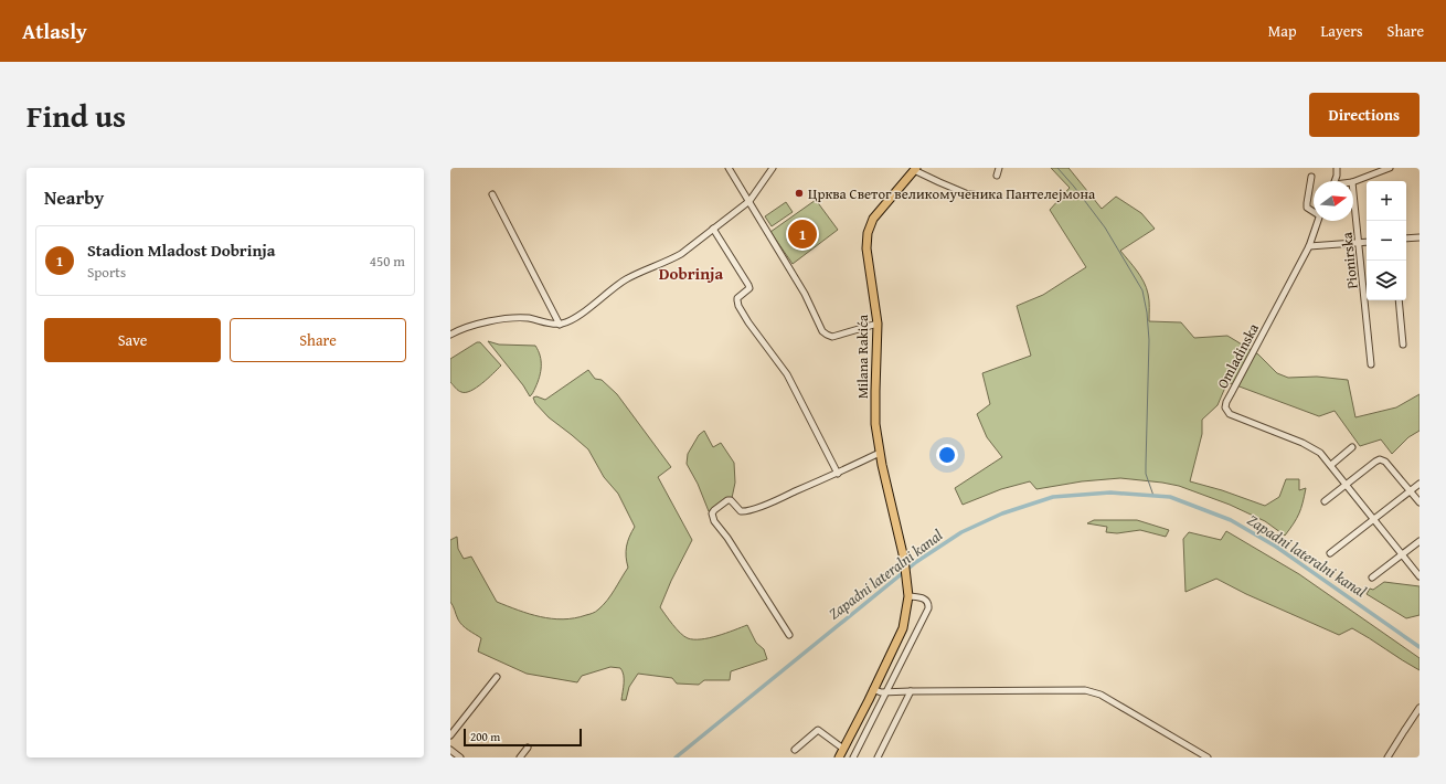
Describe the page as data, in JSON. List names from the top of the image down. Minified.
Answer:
{"streets":{"main road":["Milana Rakića"],"street":["Pionirska","Omladinska"]},"districts":["Dobrinja"],"water":["Zapadni lateralni kanal"],"places":["Црква Светог великомученика Пантелејмона"],"scale_bar":"200 m","north":"right","page":{"header":"Atlasly","nav":["Map","Layers","Share"],"title":"Find us","buttons":["Directions",["Save","Share"]],"heading":"Nearby","map_buttons":["+","−"],"pins":"1","list":[{"mark":"1","name":"Stadion Mladost Dobrinja","note":"Sports","value":"450 m"}],"scale":"200 m"}}
